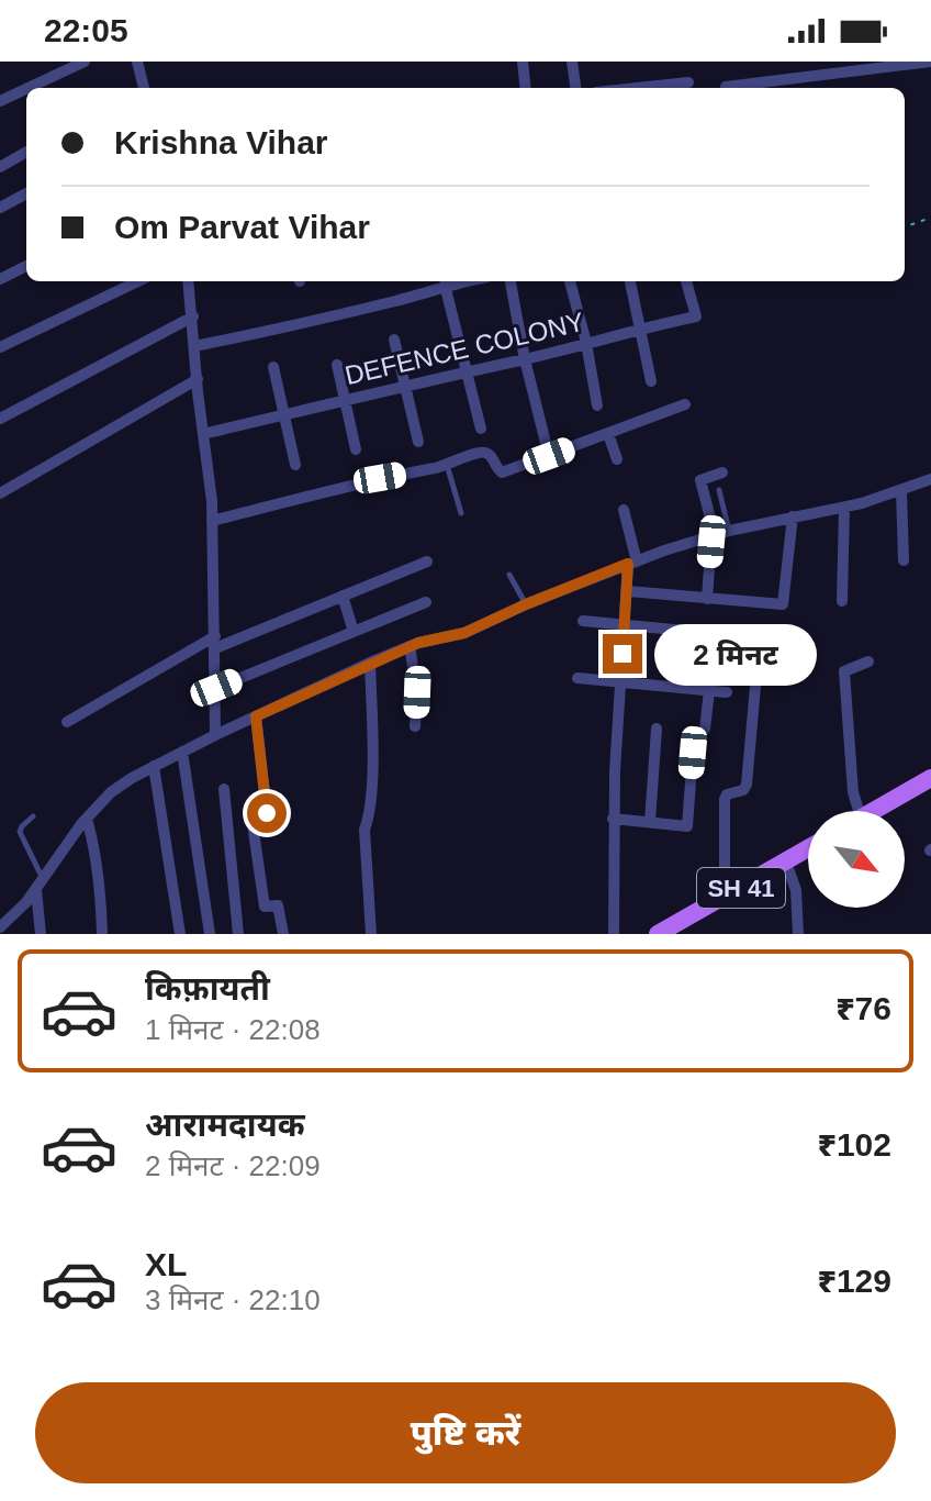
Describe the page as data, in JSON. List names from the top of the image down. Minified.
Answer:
{"streets":{"main road":["SH 41"],"street":["DEFENCE COLONY"]},"north":"bottom right","page":{"status":"22:05","banner":["Krishna Vihar","Om Parvat Vihar"],"bubble":"2 मिनट","list":[{"name":"किफ़ायती","note":"1 मिनट · 22:08","value":"₹76"},{"name":"आरामदायक","note":"2 मिनट · 22:09","value":"₹102"},{"name":"XL","note":"3 मिनट · 22:10","value":"₹129"}],"buttons":"पुष्टि करें"}}
